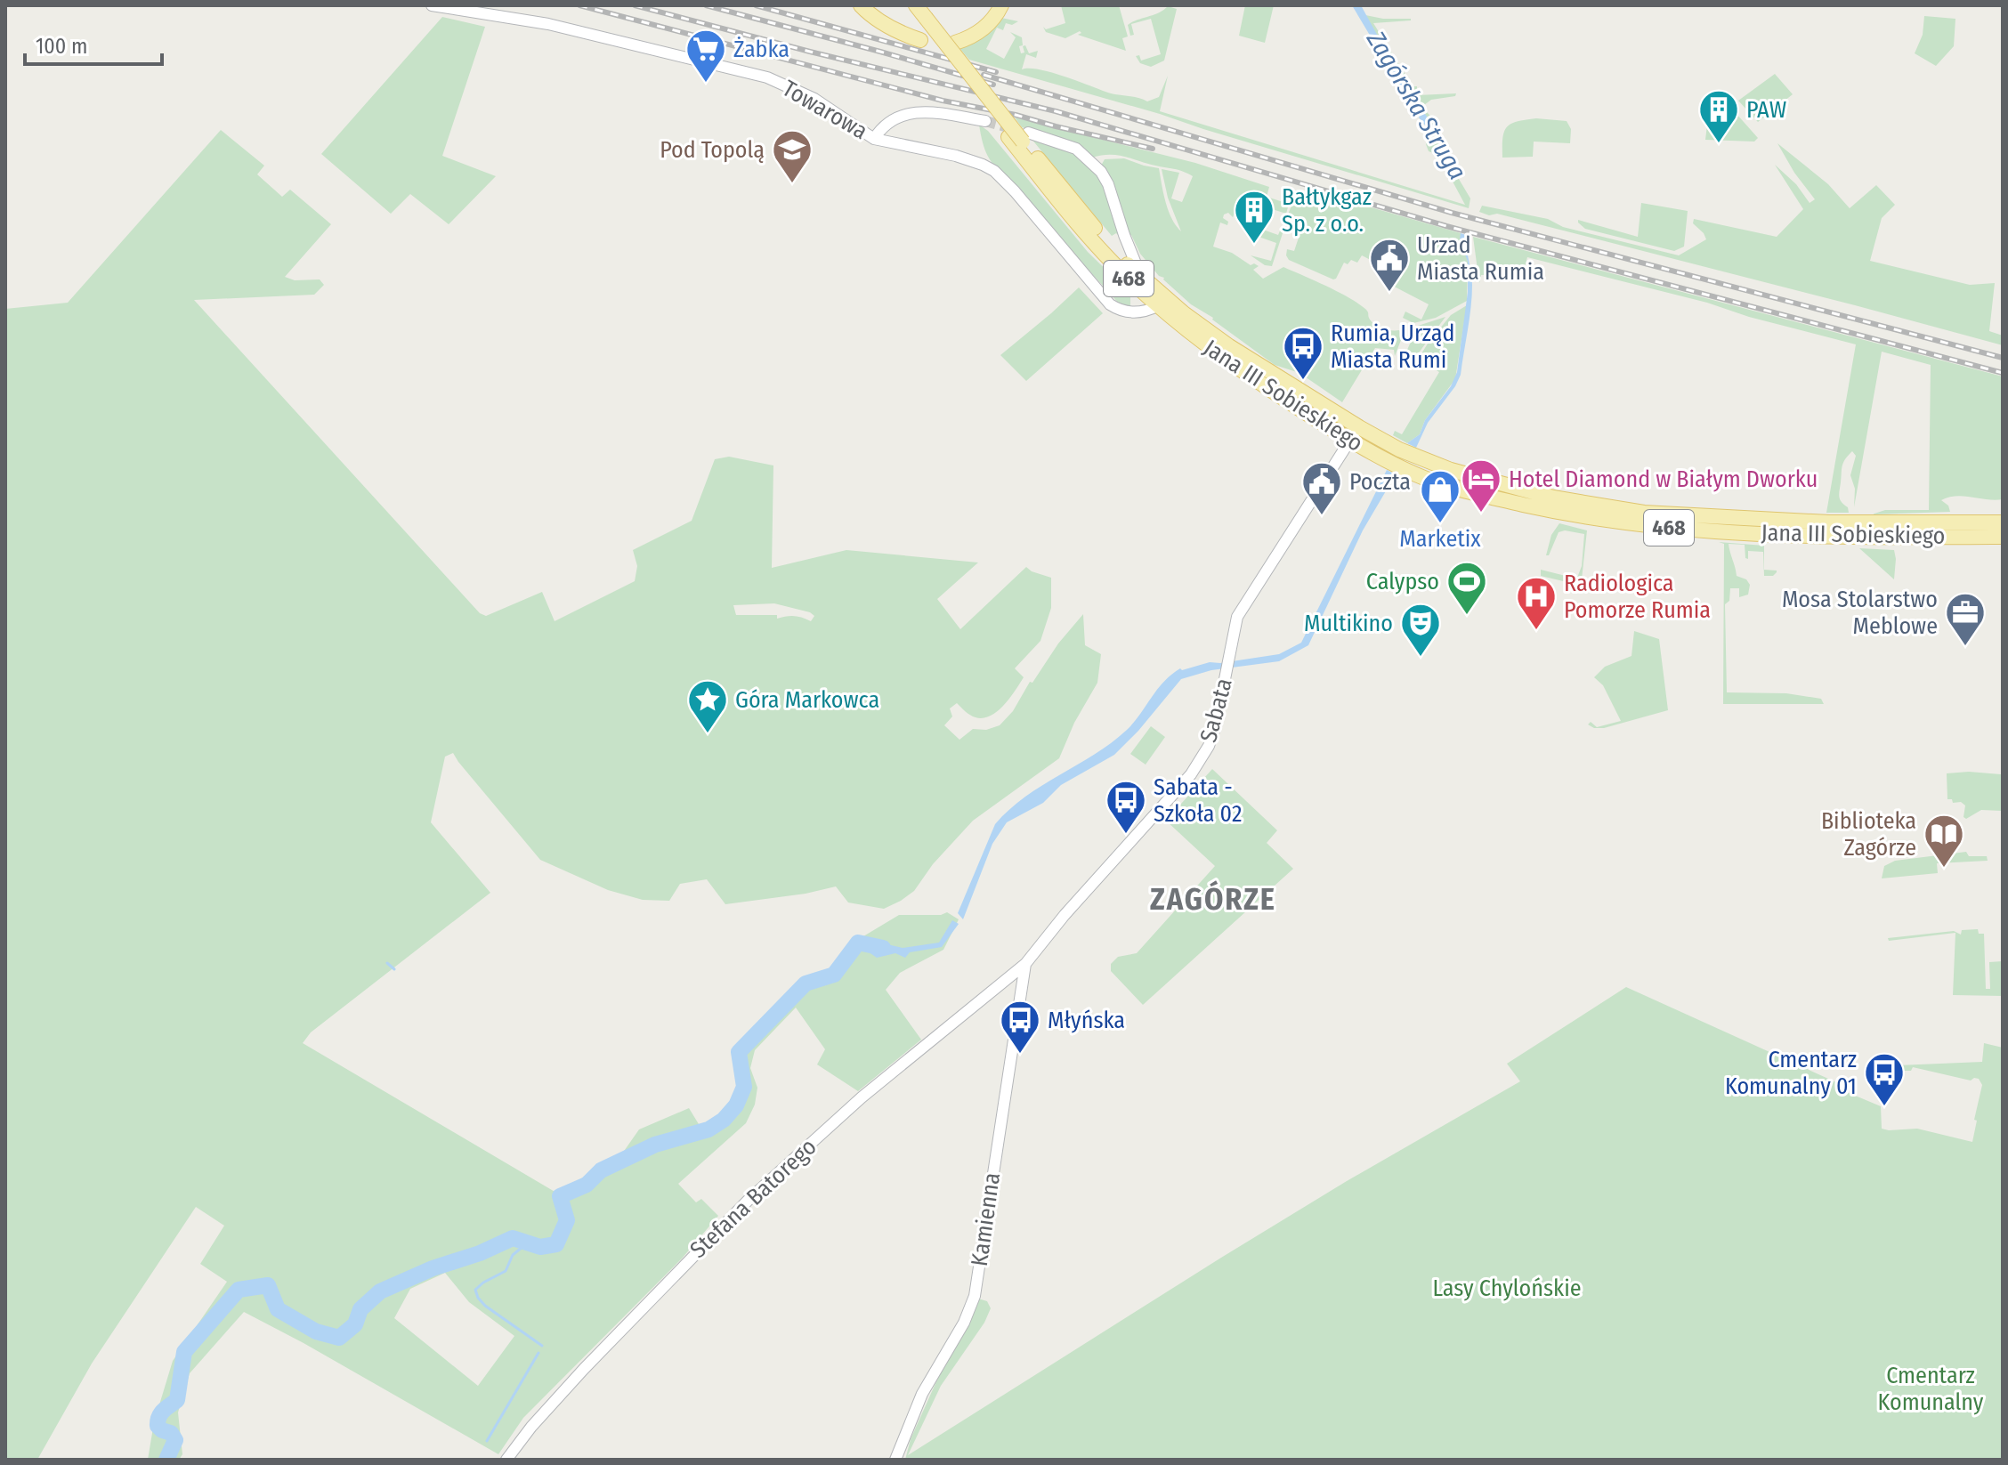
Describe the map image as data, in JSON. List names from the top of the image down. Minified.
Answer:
{"streets":{"main road":["468","Jana III Sobieskiego"],"street":["Towarowa","Sabata","Stefana Batorego","Kamienna"]},"crossings":[["Towarowa","Jana III Sobieskiego"],["Jana III Sobieskiego","Sabata"],["Sabata","Stefana Batorego"],["Sabata","Kamienna"],["Stefana Batorego","Kamienna"]],"districts":["ZAGÓRZE"],"water":["Zagórska Struga"],"parks":["Lasy Chylońskie","Cmentarz Komunalny"],"places":{"supermarket":["Żabka"],"building":["PAW","Bałtykgaz Sp. z o.o."],"school or university":["Pod Topolą"],"public building":["Urzad Miasta Rumia","Poczta"],"bus stop":["Rumia, Urząd Miasta Rumi","Sabata - Szkoła 02","Młyńska","Cmentarz Komunalny 01"],"hotel":["Hotel Diamond w Białym Dworku"],"shop":["Marketix"],"sports":["Calypso"],"hospital":["Radiologica Pomorze Rumia"],"office":["Mosa Stolarstwo Meblowe"],"theatre":["Multikino"],"place":["Góra Markowca"],"library":["Biblioteka Zagórze"]},"scale_bar":"100 m"}
